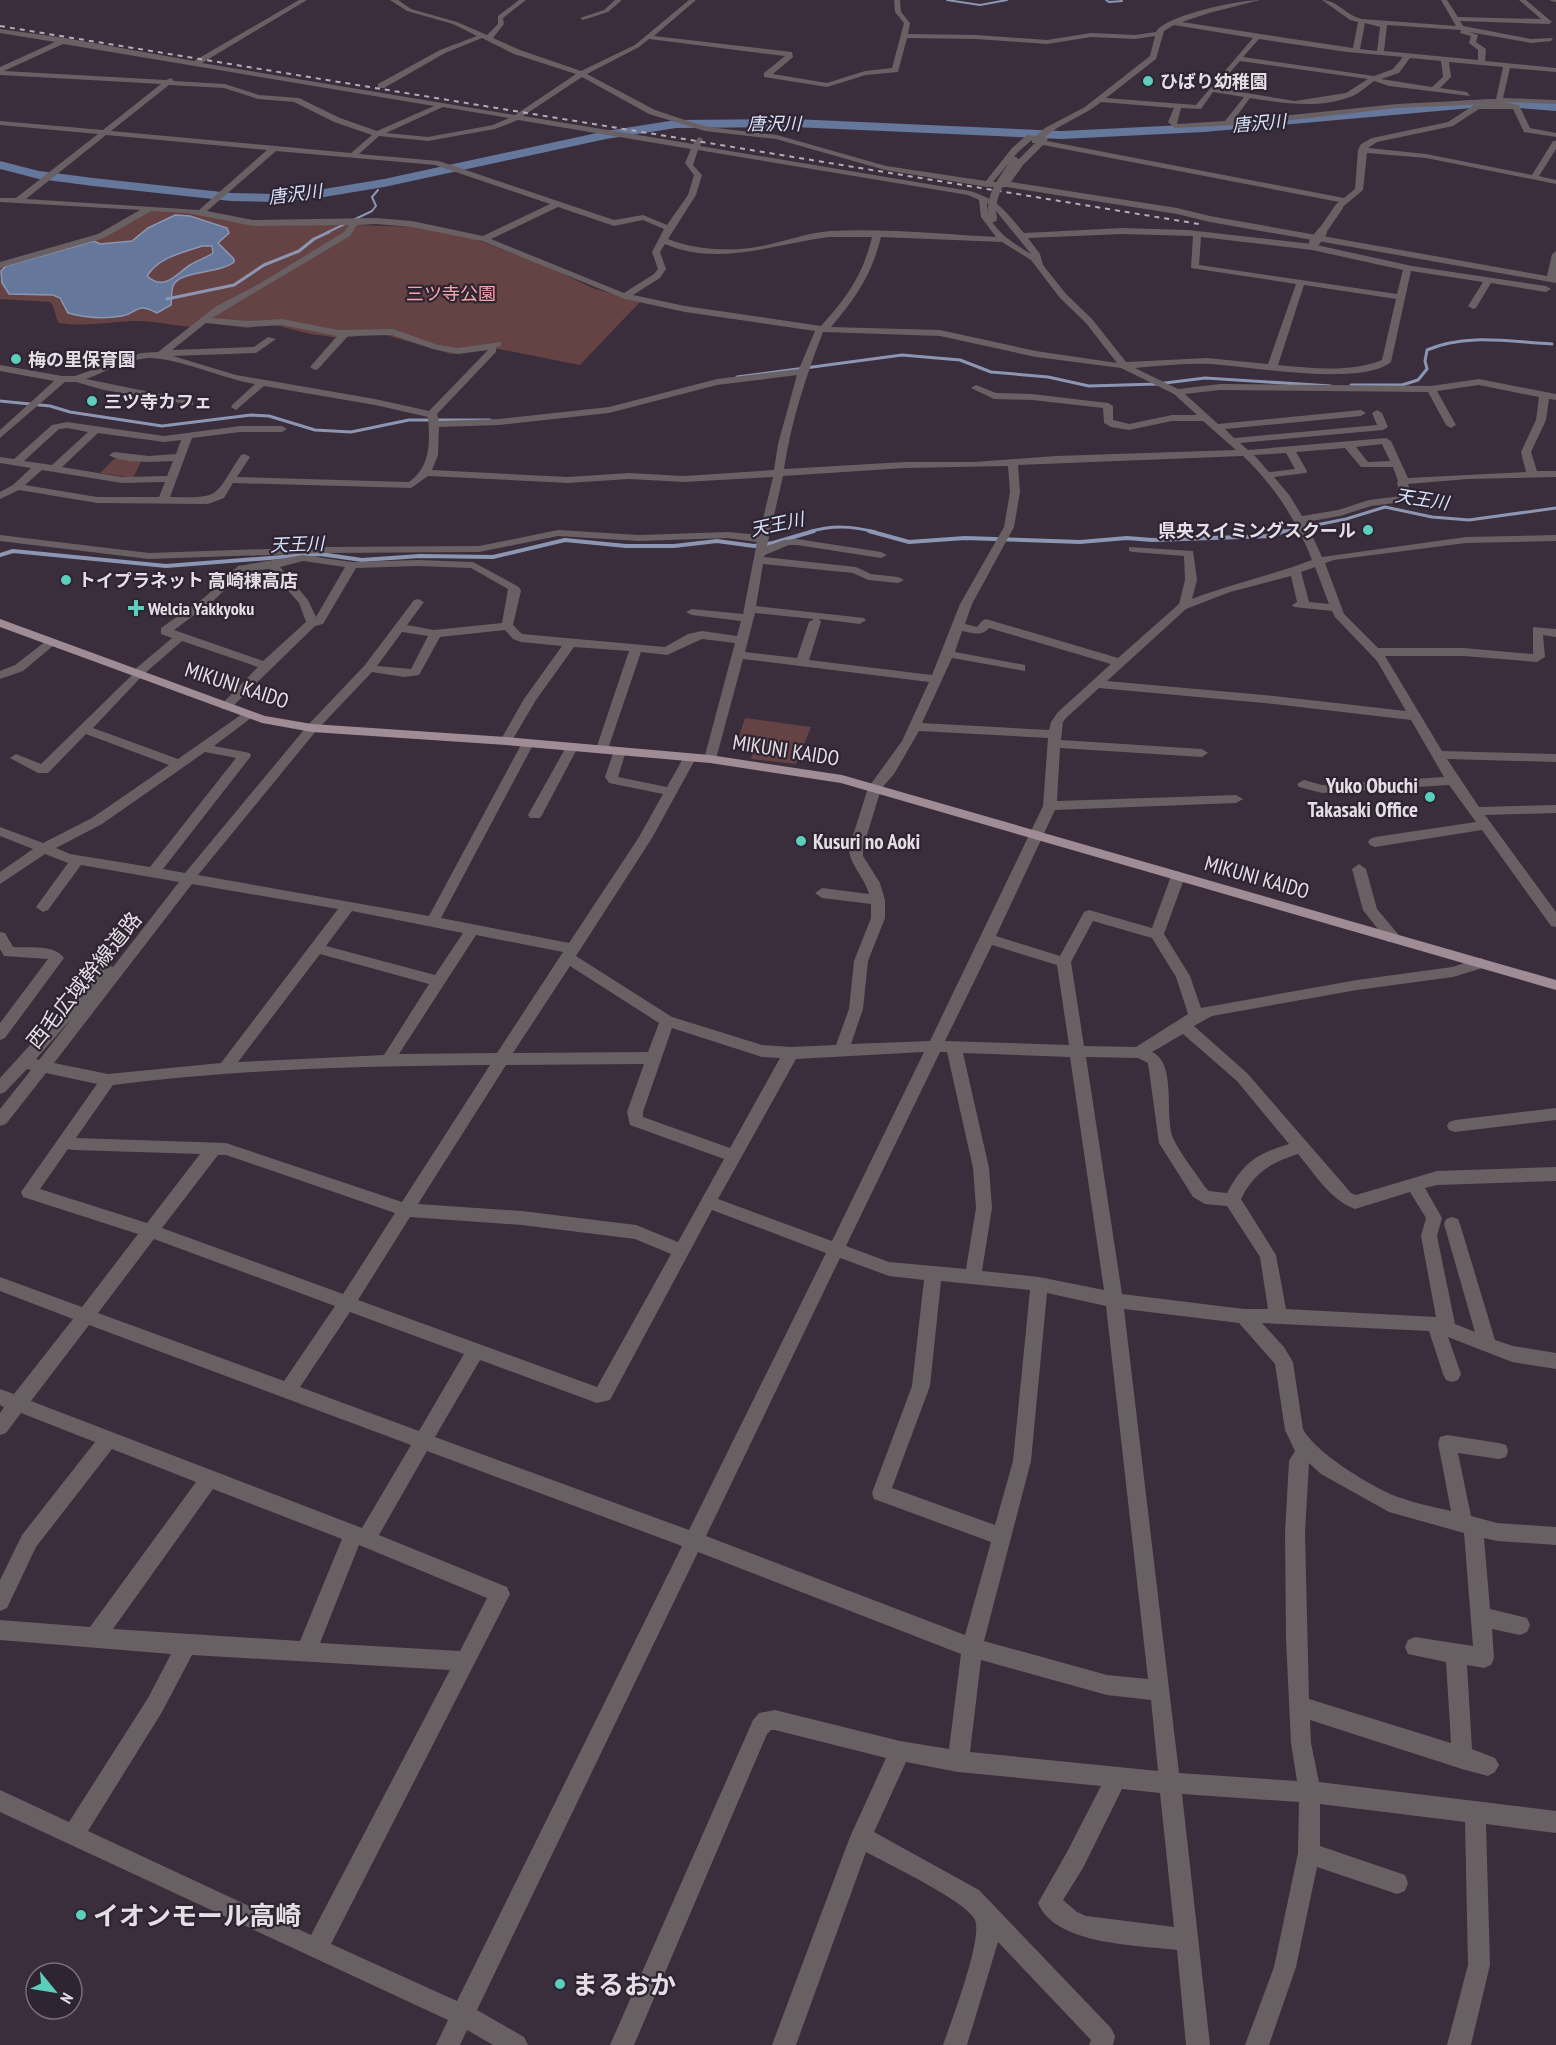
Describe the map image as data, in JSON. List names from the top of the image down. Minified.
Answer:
{"streets":{"main road":["MIKUNI KAIDO"],"street":["西毛広域幹線道路"]},"crossings":[["MIKUNI KAIDO","西毛広域幹線道路"]],"water":["唐沢川","天王川"],"parks":["三ツ寺公園"],"places":{"other":["ひばり幼稚園","梅の里保育園","三ツ寺カフェ","県央スイミングスクール","トイプラネット 高崎棟高店","Yuko Obuchi Takasaki Office","Kusuri no Aoki","イオンモール高崎","まるおか"],"health":["Welcia Yakkyoku"]},"north":"bottom right"}
